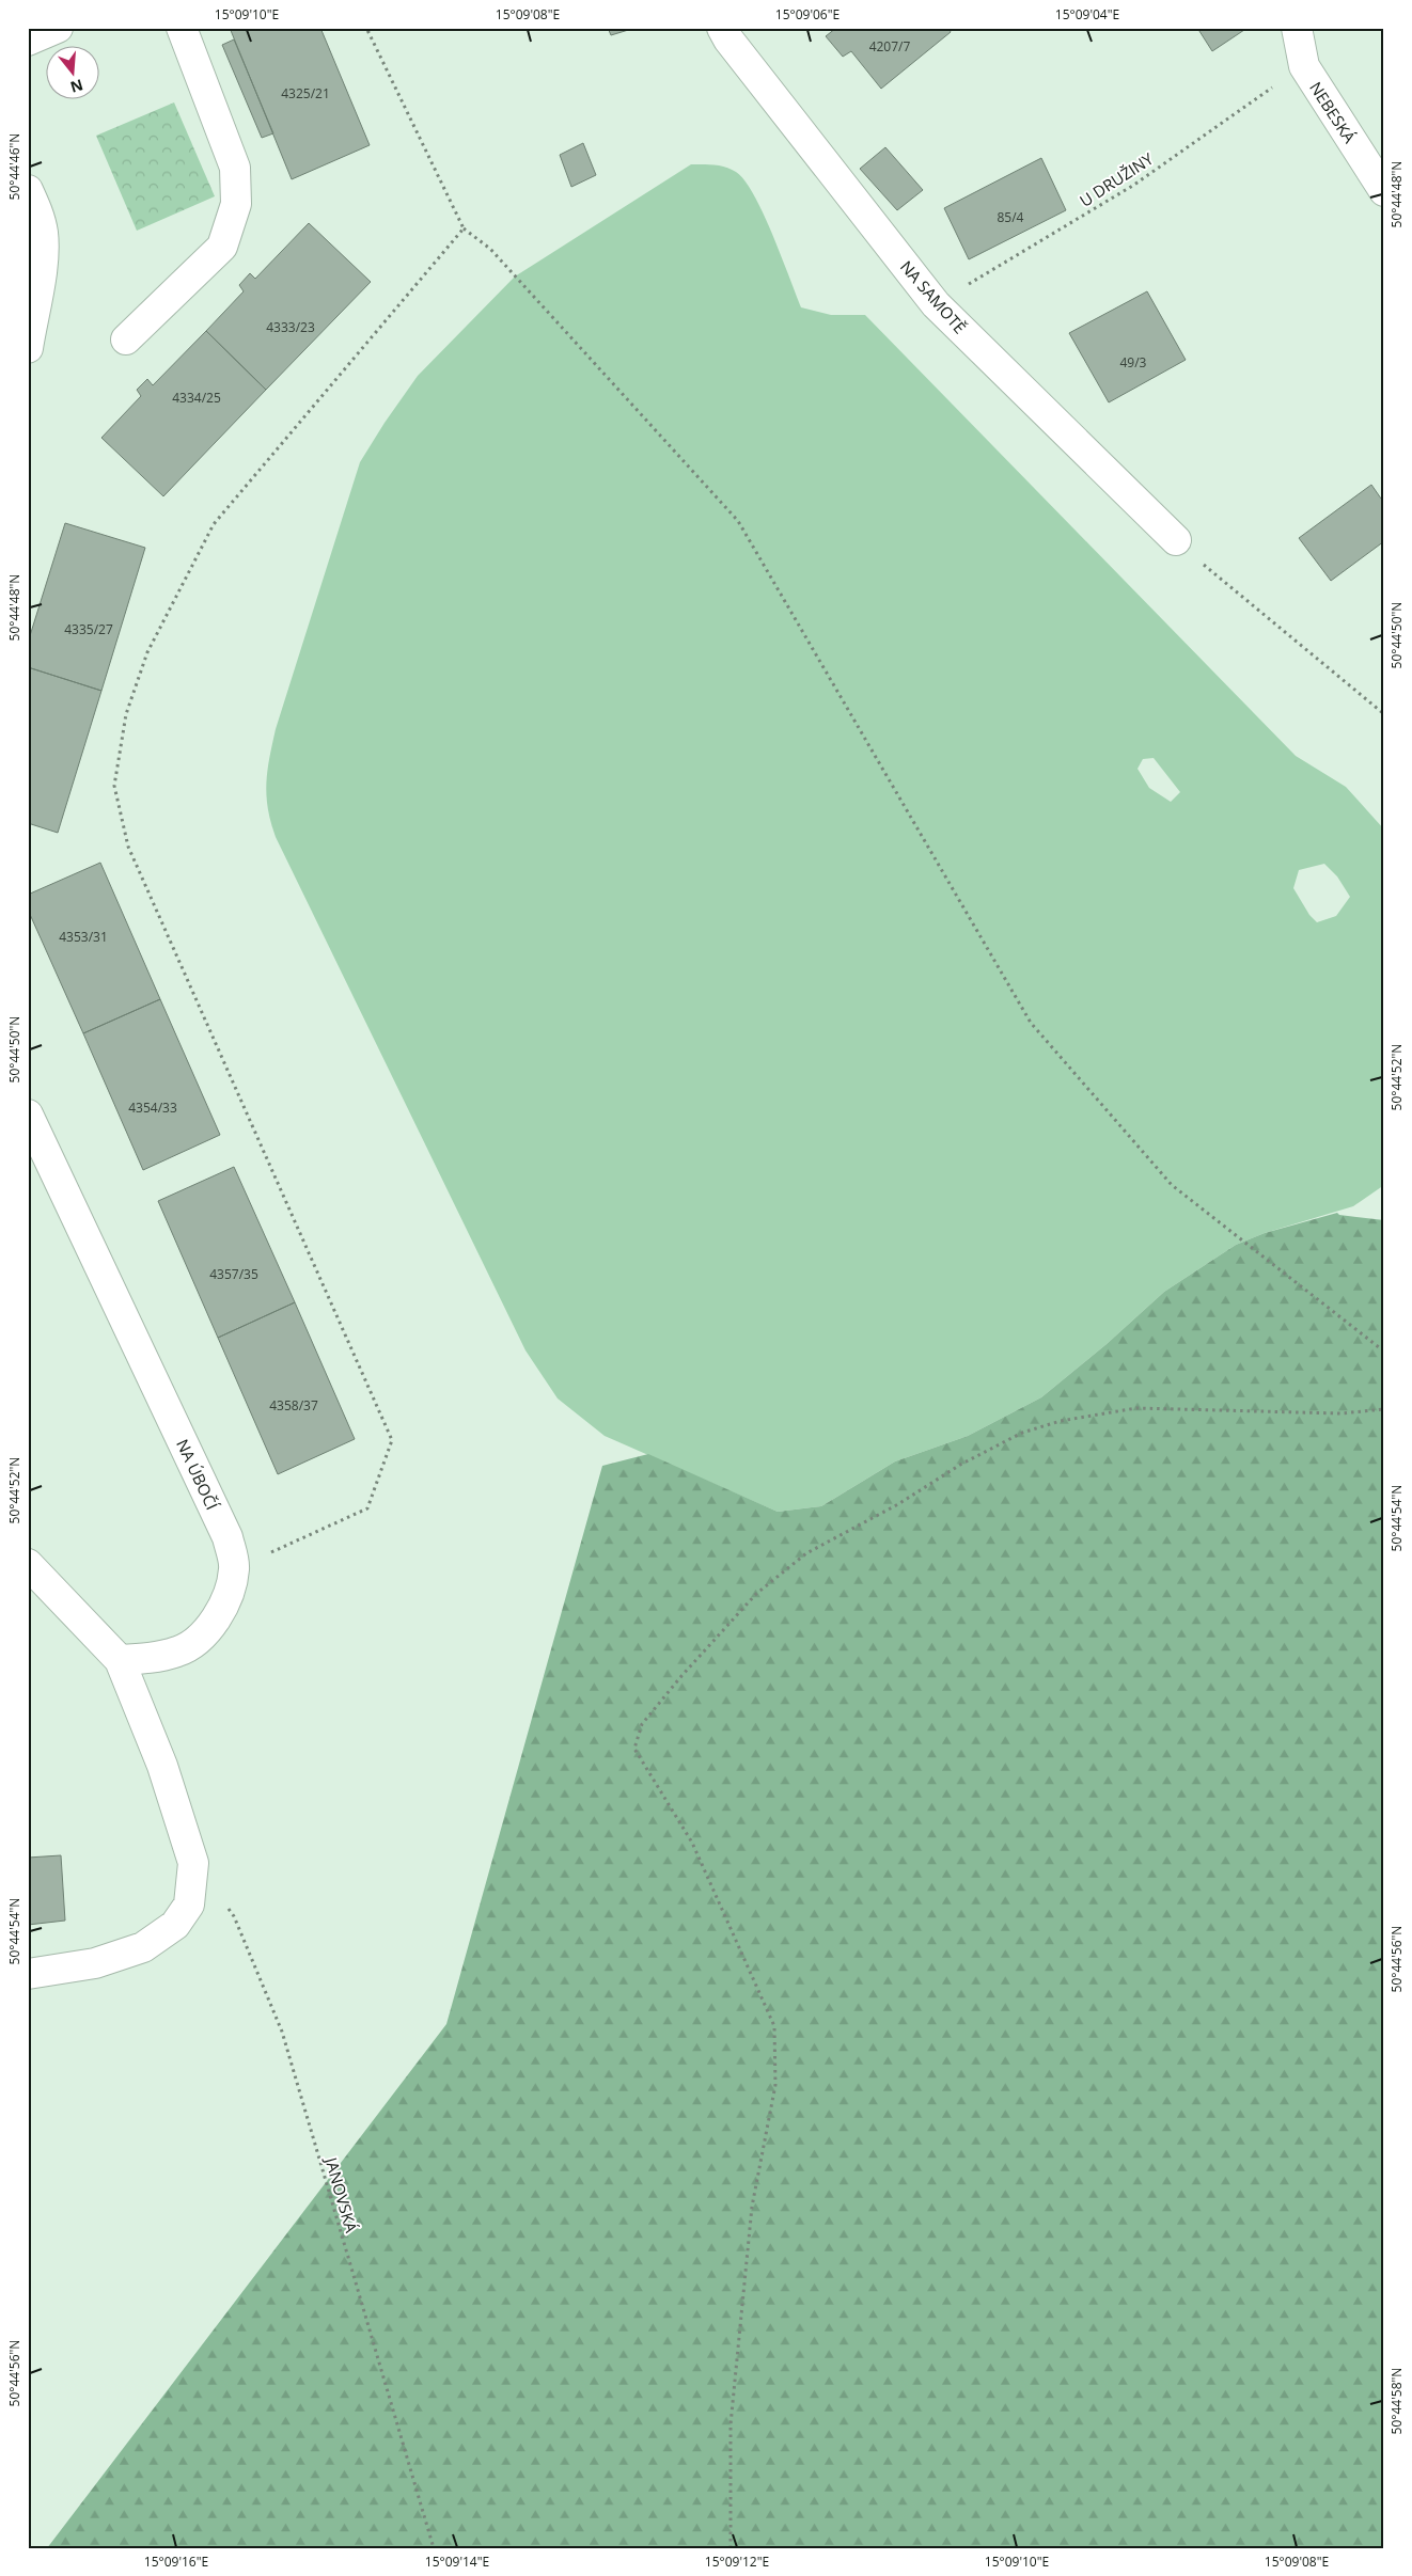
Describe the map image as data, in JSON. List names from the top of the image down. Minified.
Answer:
{"streets":{"street":["NEBESKÁ","NA SAMOTĚ","NA ÚBOČÍ"],"path":["U DRUŽINY","JANOVSKÁ"]},"crossings":[["NEBESKÁ","U DRUŽINY"],["U DRUŽINY","NA SAMOTĚ"]],"house_numbers":["4207/7","4325/21","85/4","4333/23","49/3","4334/25","4335/27","4353/31","4354/33","4357/35","4358/37"],"north":"bottom","coordinates":["15°09'10\"E","15°09'08\"E","15°09'06\"E","15°09'04\"E","50°44'46\"N","50°44'48\"N","50°44'50\"N","50°44'52\"N","50°44'54\"N","50°44'56\"N","50°44'58\"N","15°09'16\"E","15°09'14\"E","15°09'12\"E"]}
